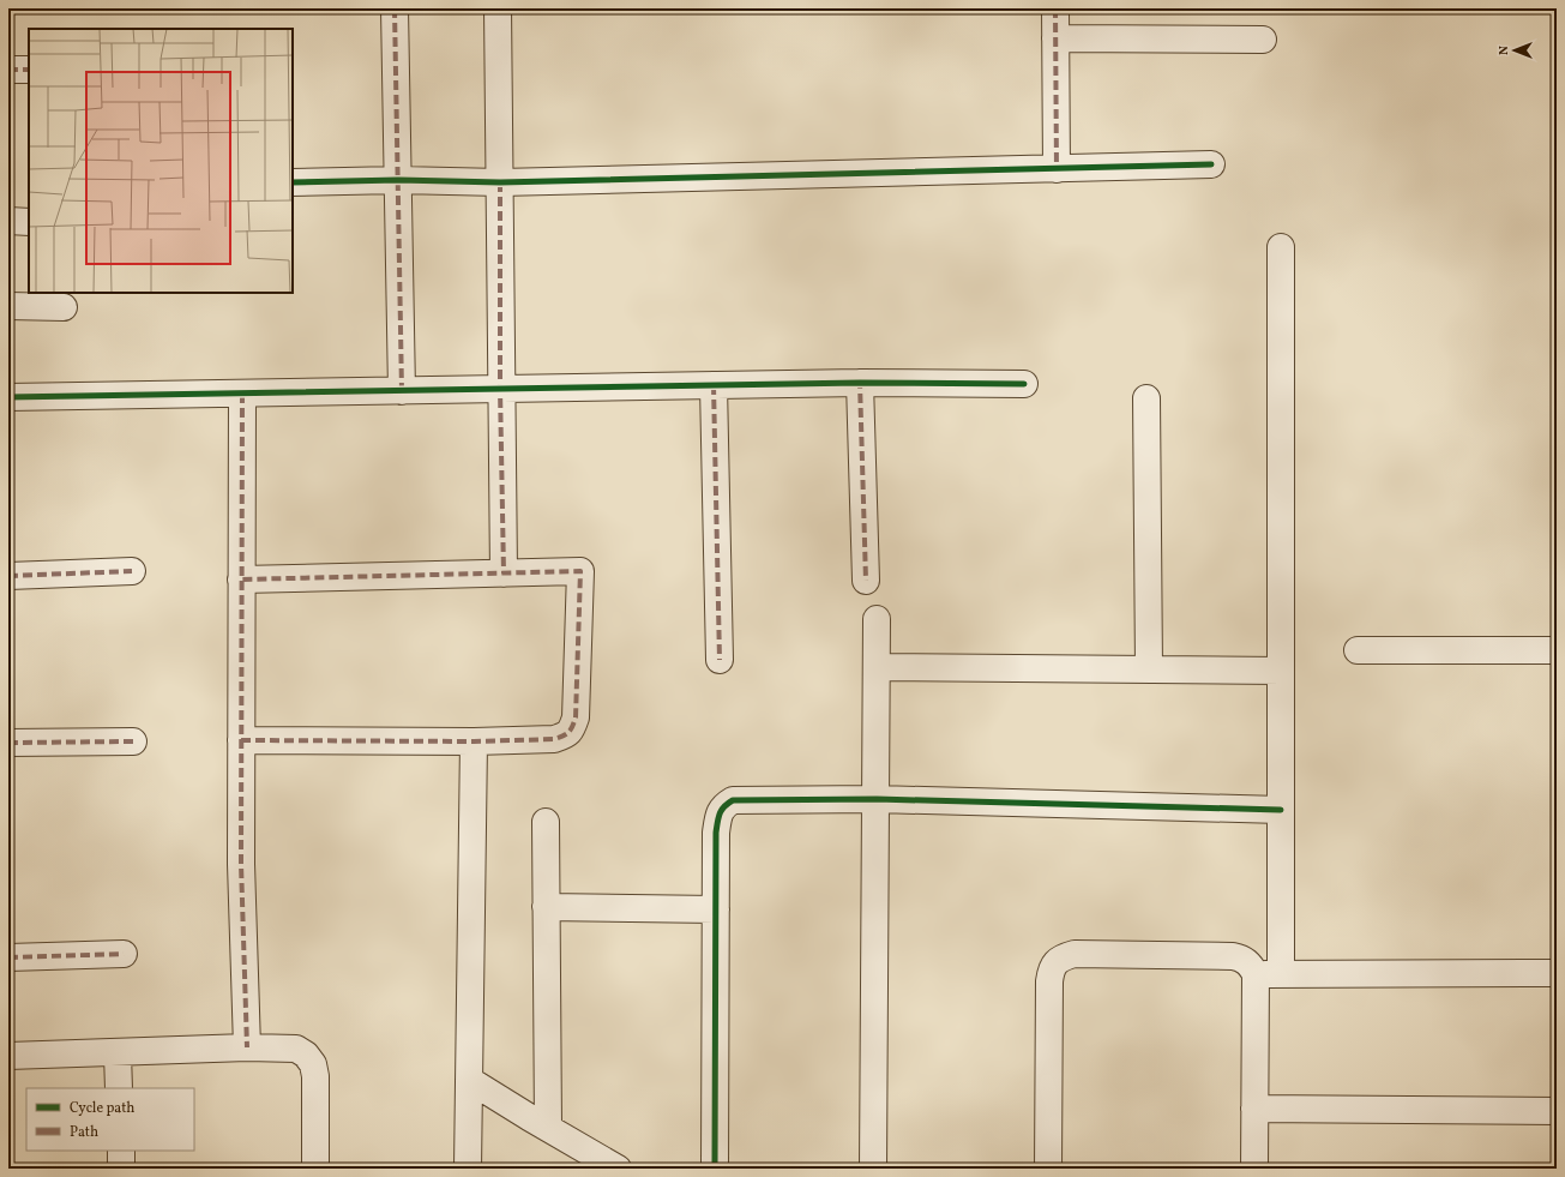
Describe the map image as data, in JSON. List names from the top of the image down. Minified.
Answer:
{"legend":["Cycle path","Path"],"north":"left"}
